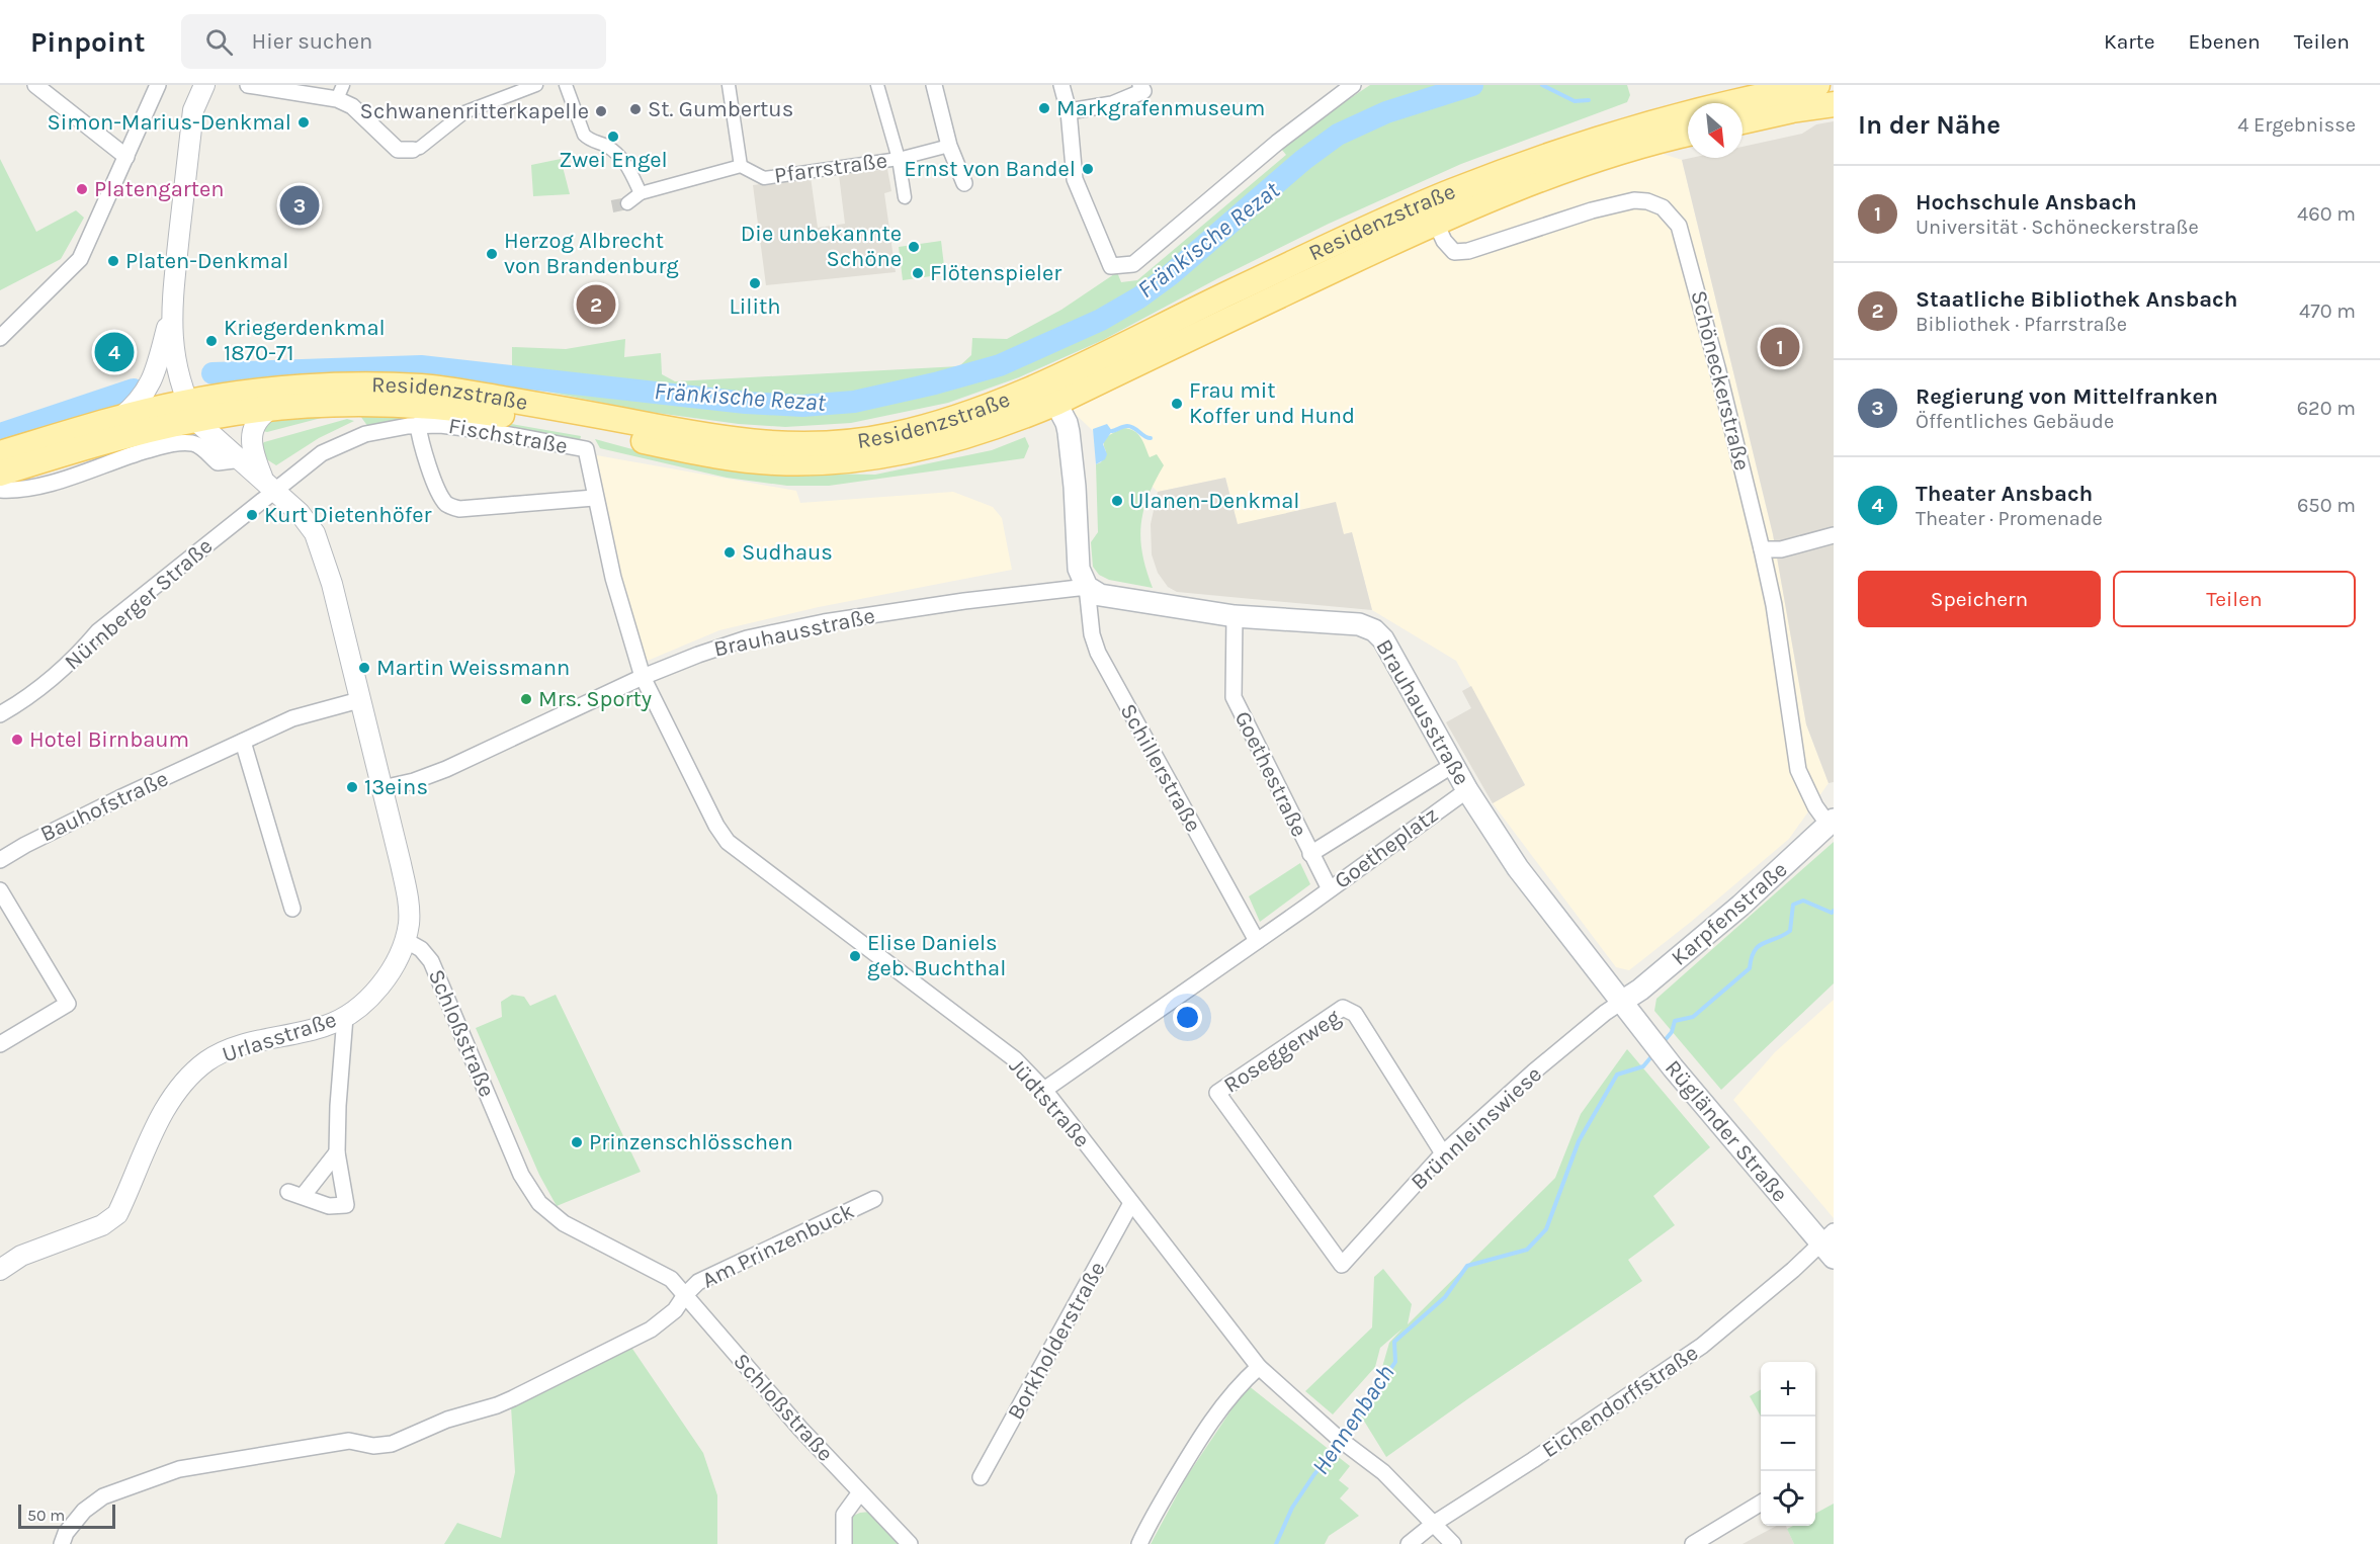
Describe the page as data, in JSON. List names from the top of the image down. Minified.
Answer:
{"streets":{"main road":["Residenzstraße","Brauhausstraße","Karpfenstraße","Rügländer Straße"],"street":["Pfarrstraße","Schöneckerstraße","Fischstraße","Nürnberger Straße","Schillerstraße","Goethestraße","Bauhofstraße","Goetheplatz","Schloßstraße","Urlasstraße","Roseggerweg","Jüdtstraße","Brünnleinswiese","Am Prinzenbuck","Borkholderstraße","Eichendorffstraße"]},"crossings":[["Residenzstraße","Schöneckerstraße"],["Schöneckerstraße","Karpfenstraße"],["Fischstraße","Nürnberger Straße"],["Fischstraße","Brauhausstraße"],["Fischstraße","Jüdtstraße"],["Brauhausstraße","Schillerstraße"],["Brauhausstraße","Goethestraße"],["Brauhausstraße","Goetheplatz"],["Brauhausstraße","Karpfenstraße"],["Brauhausstraße","Jüdtstraße"],["Brauhausstraße","Brünnleinswiese"],["Brauhausstraße","Rügländer Straße"],["Schillerstraße","Goetheplatz"],["Goethestraße","Goetheplatz"],["Goetheplatz","Jüdtstraße"],["Karpfenstraße","Brünnleinswiese"],["Karpfenstraße","Rügländer Straße"],["Schloßstraße","Urlasstraße"],["Schloßstraße","Am Prinzenbuck"],["Roseggerweg","Brünnleinswiese"],["Jüdtstraße","Borkholderstraße"],["Jüdtstraße","Eichendorffstraße"],["Brünnleinswiese","Rügländer Straße"],["Rügländer Straße","Eichendorffstraße"]],"water":["Fränkische Rezat","Hennenbach"],"places":["Markgrafenmuseum","St. Gumbertus","Schwanenritterkapelle","Simon-Marius-Denkmal","Zwei Engel","Ernst von Bandel","Platengarten","Die unbekannte Schöne","Herzog Albrecht von Brandenburg","Platen-Denkmal","Flötenspieler","Lilith","Kriegerdenkmal 1870-71","Frau mit Koffer und Hund","Ulanen-Denkmal","Kurt Dietenhöfer","Sudhaus","Martin Weissmann","Mrs. Sporty","Hotel Birnbaum","13eins","Elise Daniels geb. Buchthal","Prinzenschlösschen"],"scale_bar":"50 m","north":"bottom right","page":{"header":"Pinpoint","search":"Hier suchen","nav":["Karte","Ebenen","Teilen"],"heading":["In der Nähe","4 Ergebnisse"],"list":[{"mark":"1","name":"Hochschule Ansbach","note":"Universität · Schöneckerstraße","value":"460 m"},{"mark":"2","name":"Staatliche Bibliothek Ansbach","note":"Bibliothek · Pfarrstraße","value":"470 m"},{"mark":"3","name":"Regierung von Mittelfranken","note":"Öffentliches Gebäude","value":"620 m"},{"mark":"4","name":"Theater Ansbach","note":"Theater · Promenade","value":"650 m"}],"pins":["3","2","1","4"],"buttons":["Speichern","Teilen"],"map_buttons":["+","−"],"scale":"50 m"}}
